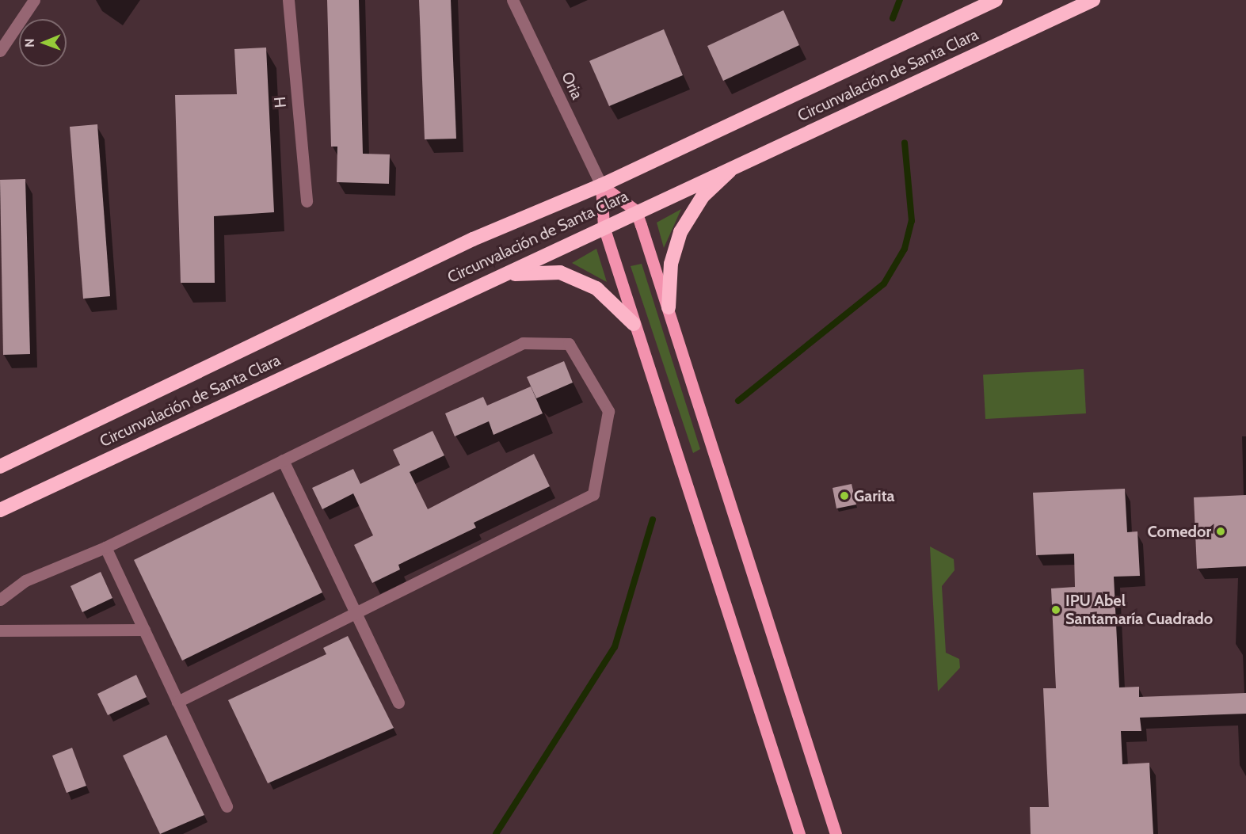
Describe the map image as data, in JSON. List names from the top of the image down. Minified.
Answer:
{"streets":{"highway":["Circunvalación de Santa Clara"],"street":["Oria","H"]},"crossings":[["Circunvalación de Santa Clara","Oria"]],"places":["Garita","Comedor","IPU Abel Santamaría Cuadrado"],"north":"left"}
